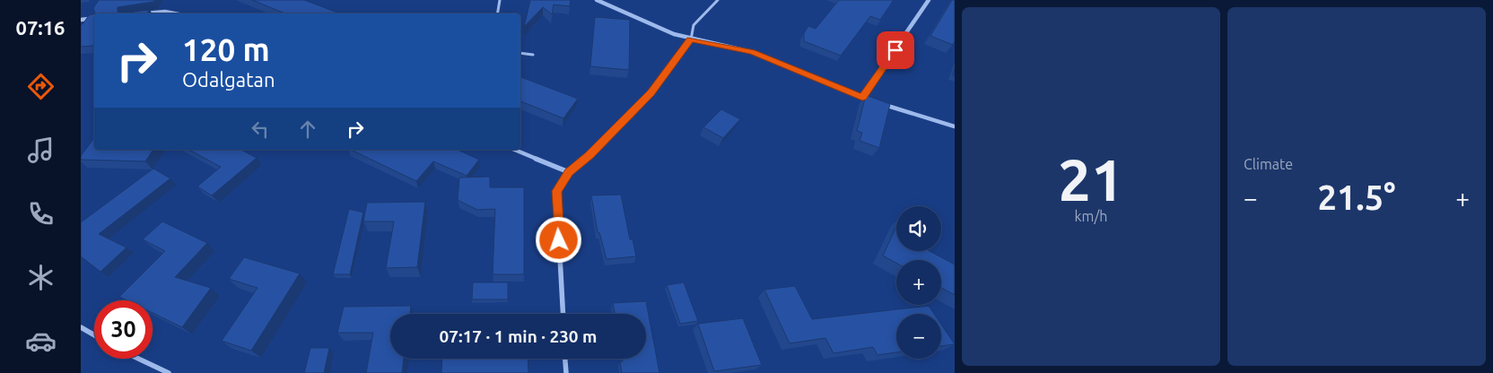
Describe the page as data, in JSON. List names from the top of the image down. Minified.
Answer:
{"page":{"tabs":"07:16","tile":[["21","km/h"],"Climate"],"turn":["120 m","Odalgatan"],"heat":["−","21.5°","+"],"map_buttons":["+","−"],"limit":"30","trip":"07:17 · 1 min · 230 m"}}
